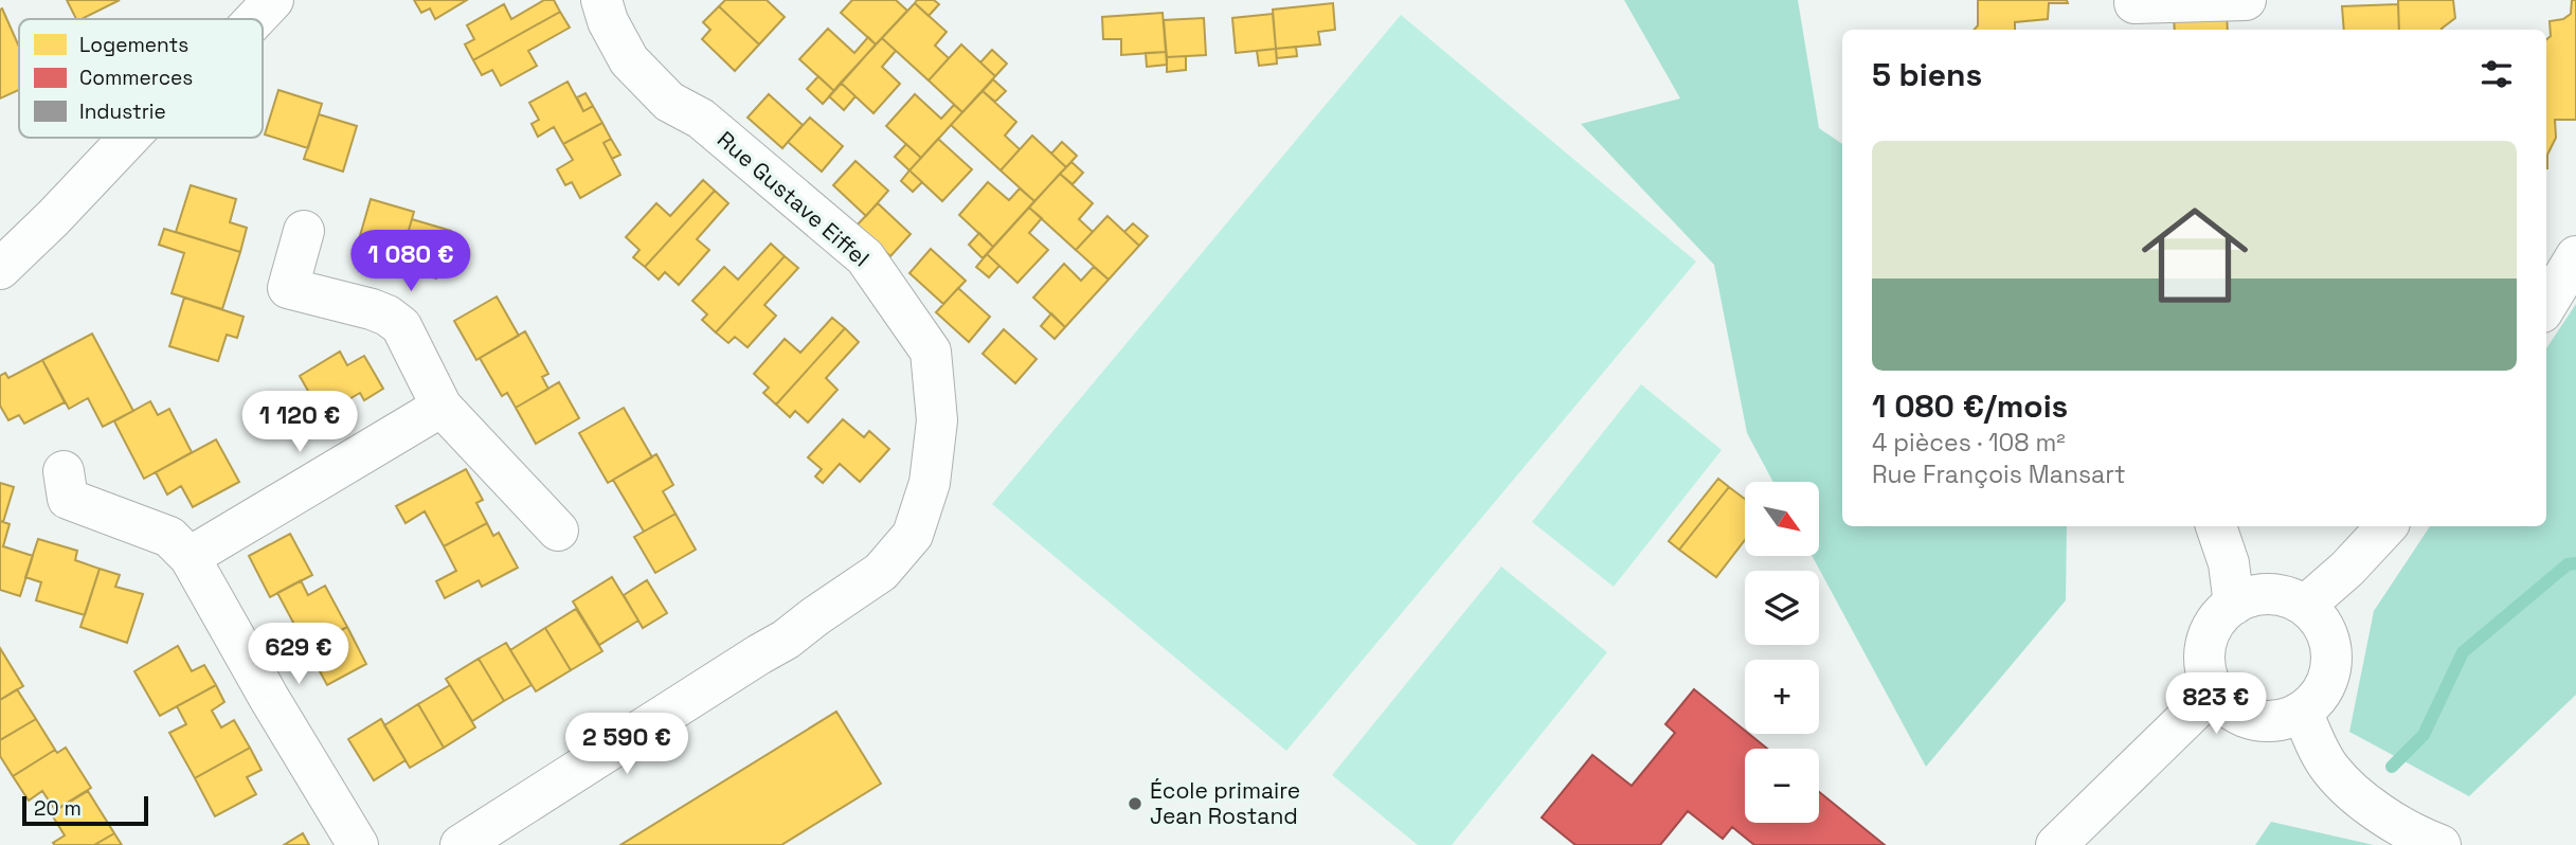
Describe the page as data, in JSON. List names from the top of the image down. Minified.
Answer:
{"streets":{"street":["Rue Gustave Eiffel"]},"places":["École primaire Jean Rostand"],"legend":["Logements","Commerces","Industrie"],"scale_bar":"20 m","north":"bottom right","page":{"heading":"5 biens","list":[{"name":"1 080 €/mois","note":"4 pièces · 108 m² · Rue François Mansart"}],"price":["1 080 €","1 120 €","629 €","823 €","2 590 €"],"map_buttons":["+","−"],"scale":"20 m"}}
